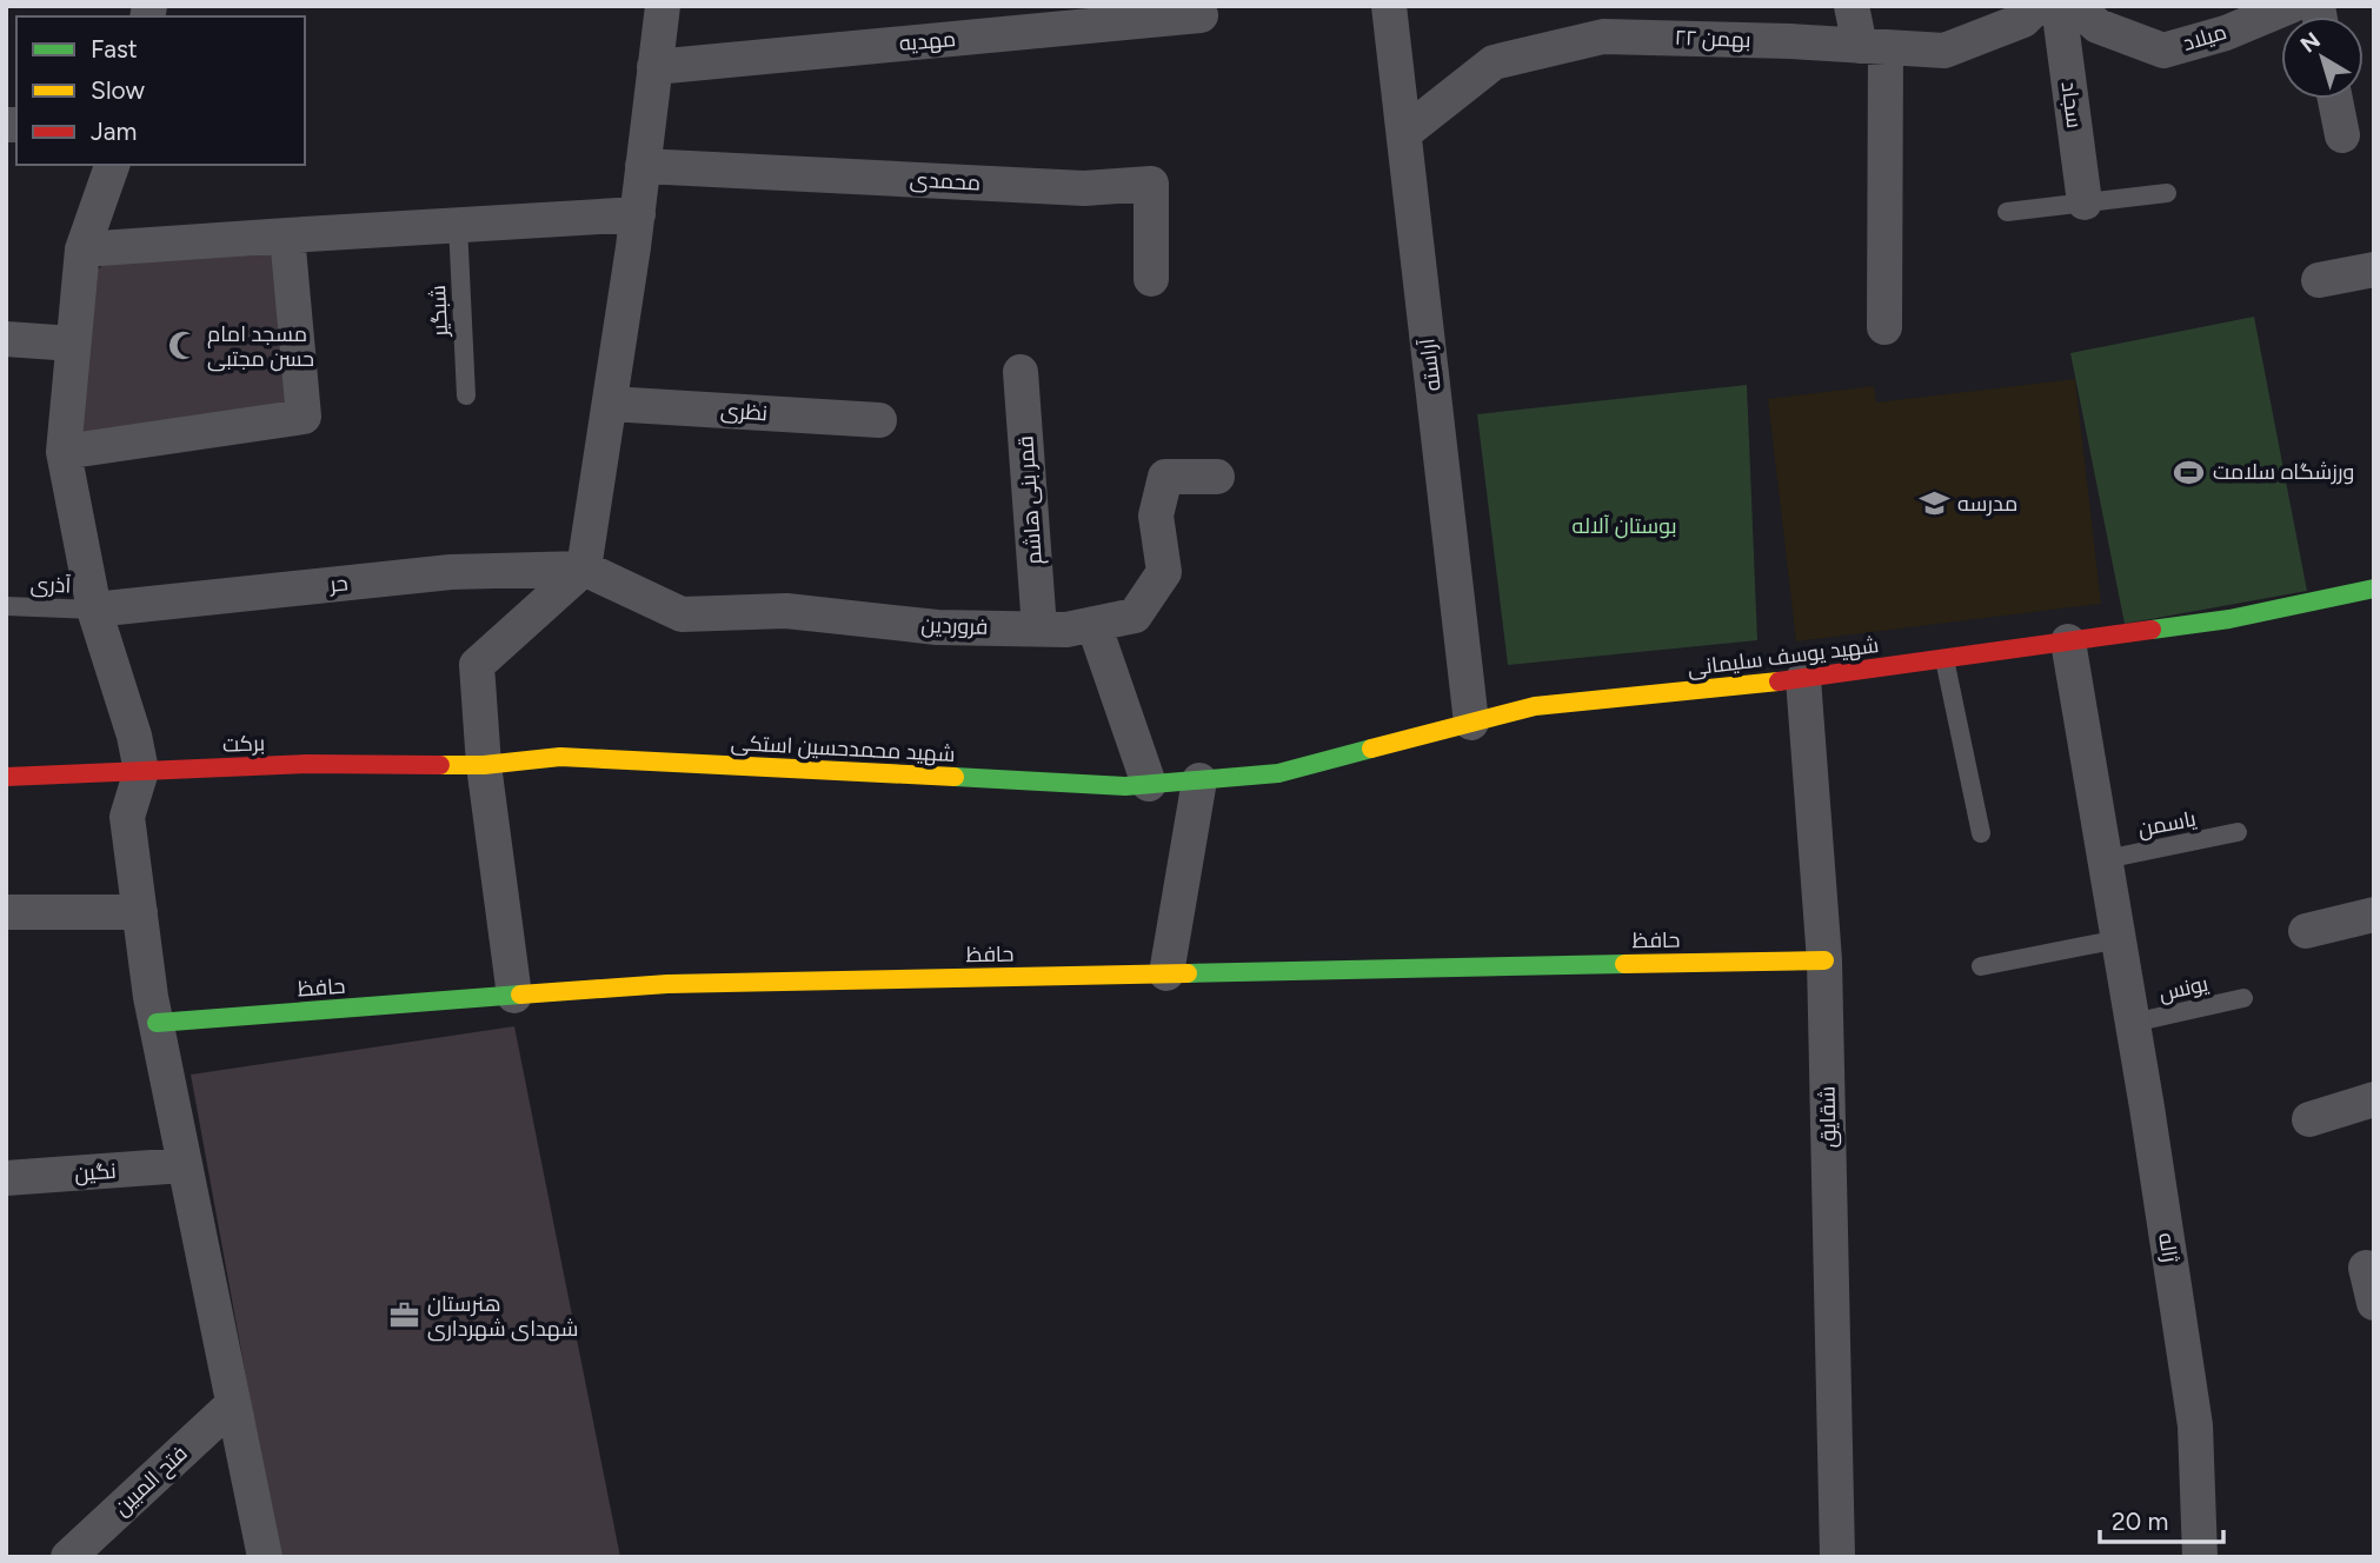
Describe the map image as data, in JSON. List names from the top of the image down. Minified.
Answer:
{"streets":{"street":["میلاد","۲۲ بهمن","مهدیه","سجاد","محمدی","آراسته","نظری","قمر بنی هاشم","حر","فروردین","شهید یوسف سلیمانی","برکت","شهید محمدحسین استکی","حافظ","شقایق","نگین","ژاله","فتح المبین"],"lane":["شبگیر","آذری","یاسمن","یونس"]},"crossings":[["۲۲ بهمن","آراسته"],["آراسته","شهید یوسف سلیمانی"],["قمر بنی هاشم","فروردین"],["حر","آذری"],["حر","فروردین"],["شهید یوسف سلیمانی","شهید محمدحسین استکی"],["شهید یوسف سلیمانی","شقایق"],["شهید یوسف سلیمانی","ژاله"],["برکت","شهید محمدحسین استکی"],["یاسمن","ژاله"],["حافظ","شقایق"],["یونس","ژاله"]],"parks":["بوستان آلاله"],"places":{"mosque":["مسجد امام حسن مجتبی"],"sports":["ورزشگاه سلامت"],"school or university":["مدرسه"],"office":["هنرستان شهدای شهرداری"]},"legend":["Fast","Slow","Jam"],"scale_bar":"20 m","north":"top left"}
